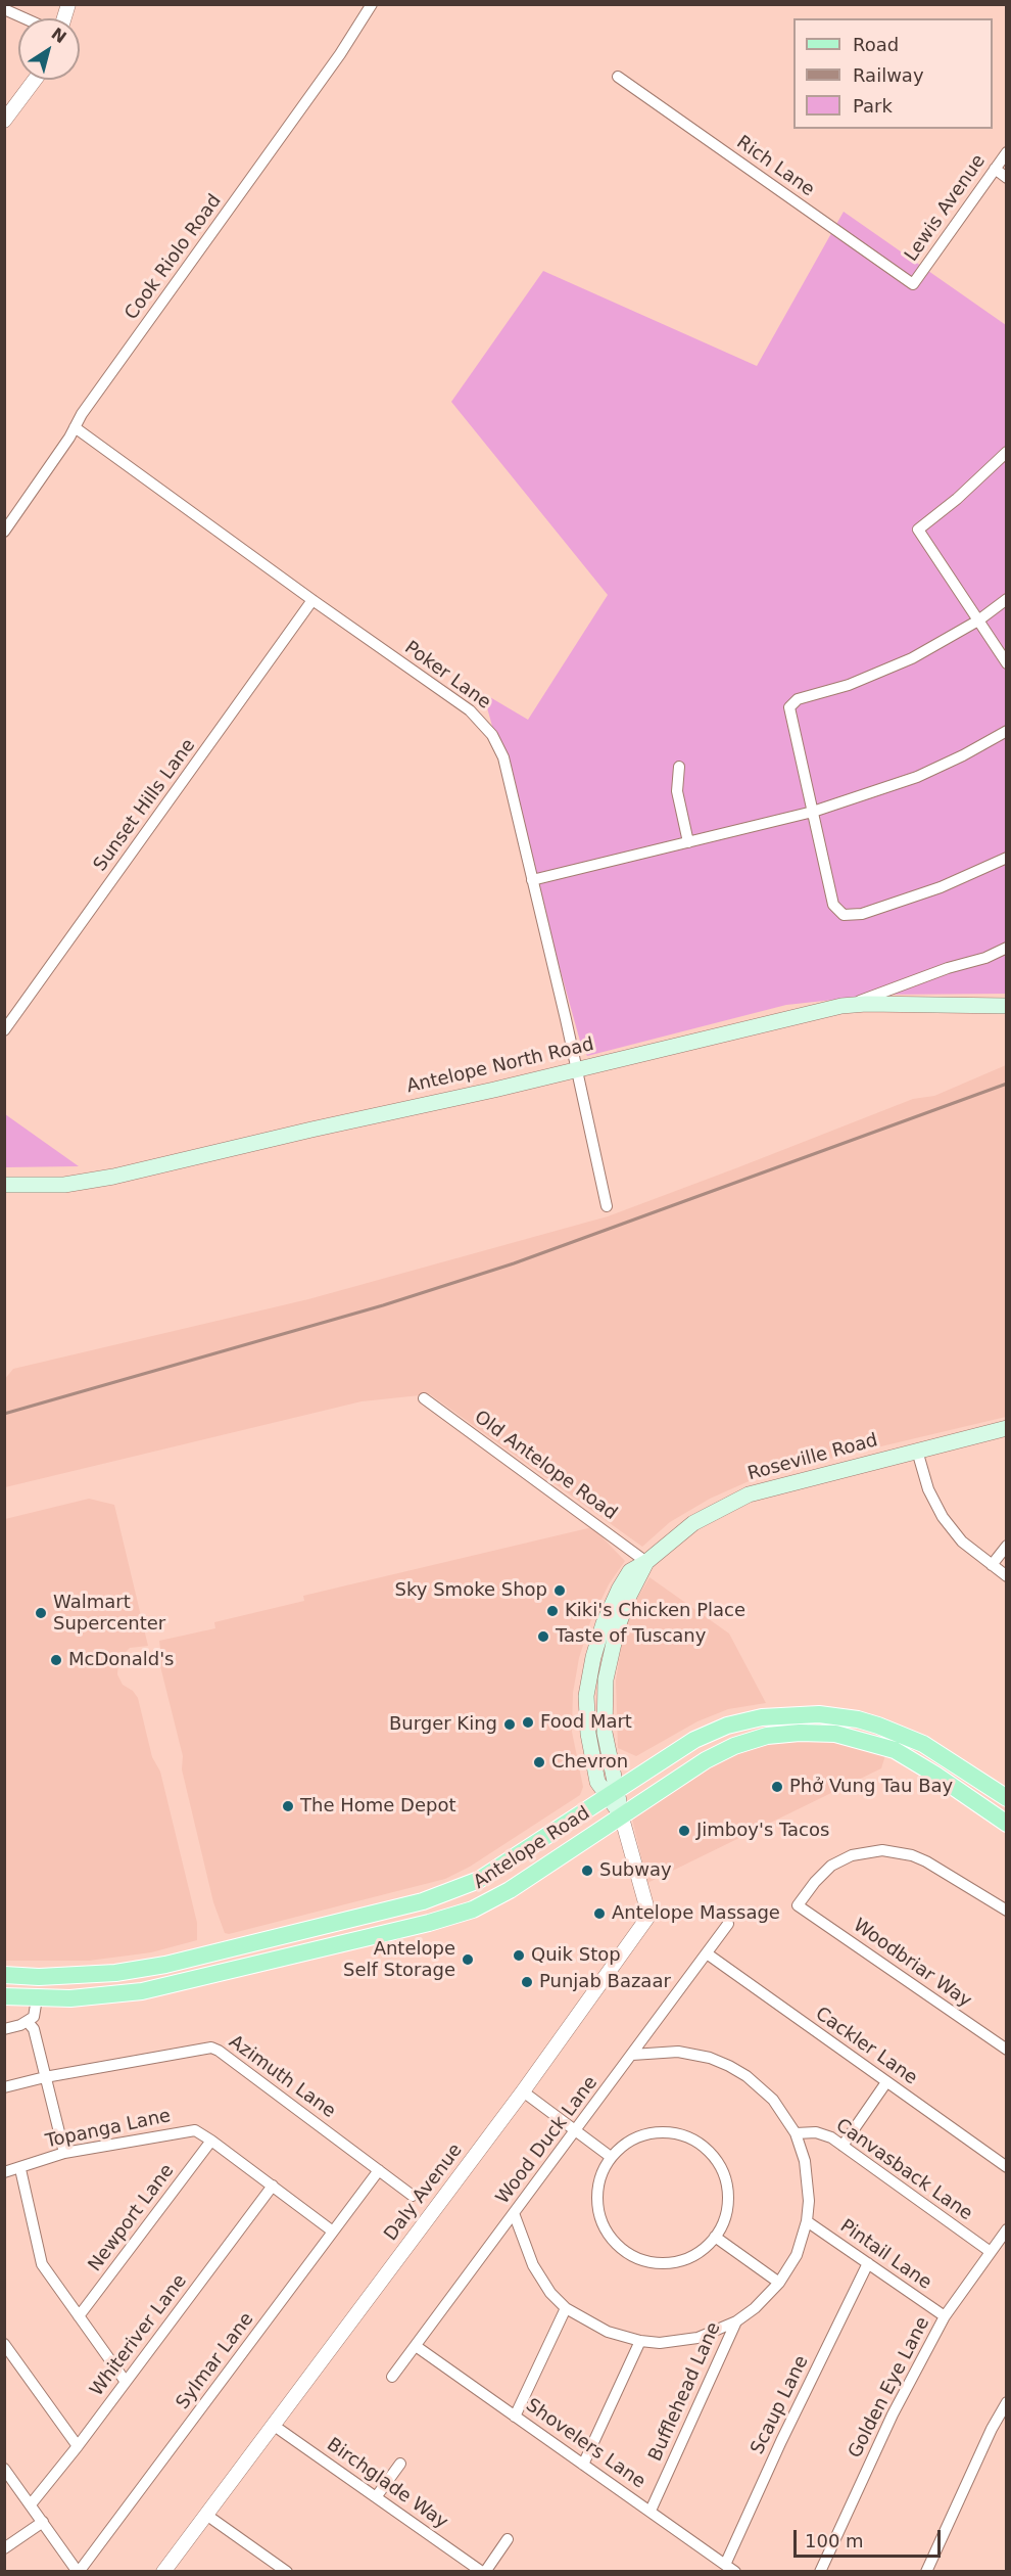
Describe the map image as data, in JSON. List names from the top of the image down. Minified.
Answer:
{"streets":{"main road":["Antelope North Road","Roseville Road","Antelope Road"],"street":["Rich Lane","Lewis Avenue","Cook Riolo Road","Poker Lane","Sunset Hills Lane","Old Antelope Road","Woodbriar Way","Cackler Lane","Azimuth Lane","Topanga Lane","Wood Duck Lane","Canvasback Lane","Daly Avenue","Newport Lane","Pintail Lane","Whiteriver Lane","Sylmar Lane","Golden Eye Lane","Bufflehead Lane","Scaup Lane","Shovelers Lane","Birchglade Way"]},"crossings":[["Rich Lane","Lewis Avenue"],["Cook Riolo Road","Poker Lane"],["Poker Lane","Sunset Hills Lane"],["Poker Lane","Antelope North Road"],["Roseville Road","Old Antelope Road"],["Roseville Road","Antelope Road"],["Roseville Road","Daly Avenue"],["Antelope Road","Daly Avenue"],["Cackler Lane","Wood Duck Lane"],["Azimuth Lane","Sylmar Lane"],["Topanga Lane","Newport Lane"],["Topanga Lane","Whiteriver Lane"],["Topanga Lane","Sylmar Lane"],["Wood Duck Lane","Shovelers Lane"],["Canvasback Lane","Golden Eye Lane"],["Daly Avenue","Birchglade Way"],["Pintail Lane","Golden Eye Lane"],["Pintail Lane","Scaup Lane"],["Bufflehead Lane","Shovelers Lane"],["Scaup Lane","Shovelers Lane"]],"places":["Sky Smoke Shop","Kiki's Chicken Place","Walmart Supercenter","Taste of Tuscany","McDonald's","Food Mart","Burger King","Chevron","Phở Vung Tau Bay","The Home Depot","Jimboy's Tacos","Subway","Antelope Massage","Quik Stop","Antelope Self Storage","Punjab Bazaar"],"legend":["Road","Railway","Park"],"scale_bar":"100 m","north":"top right"}
